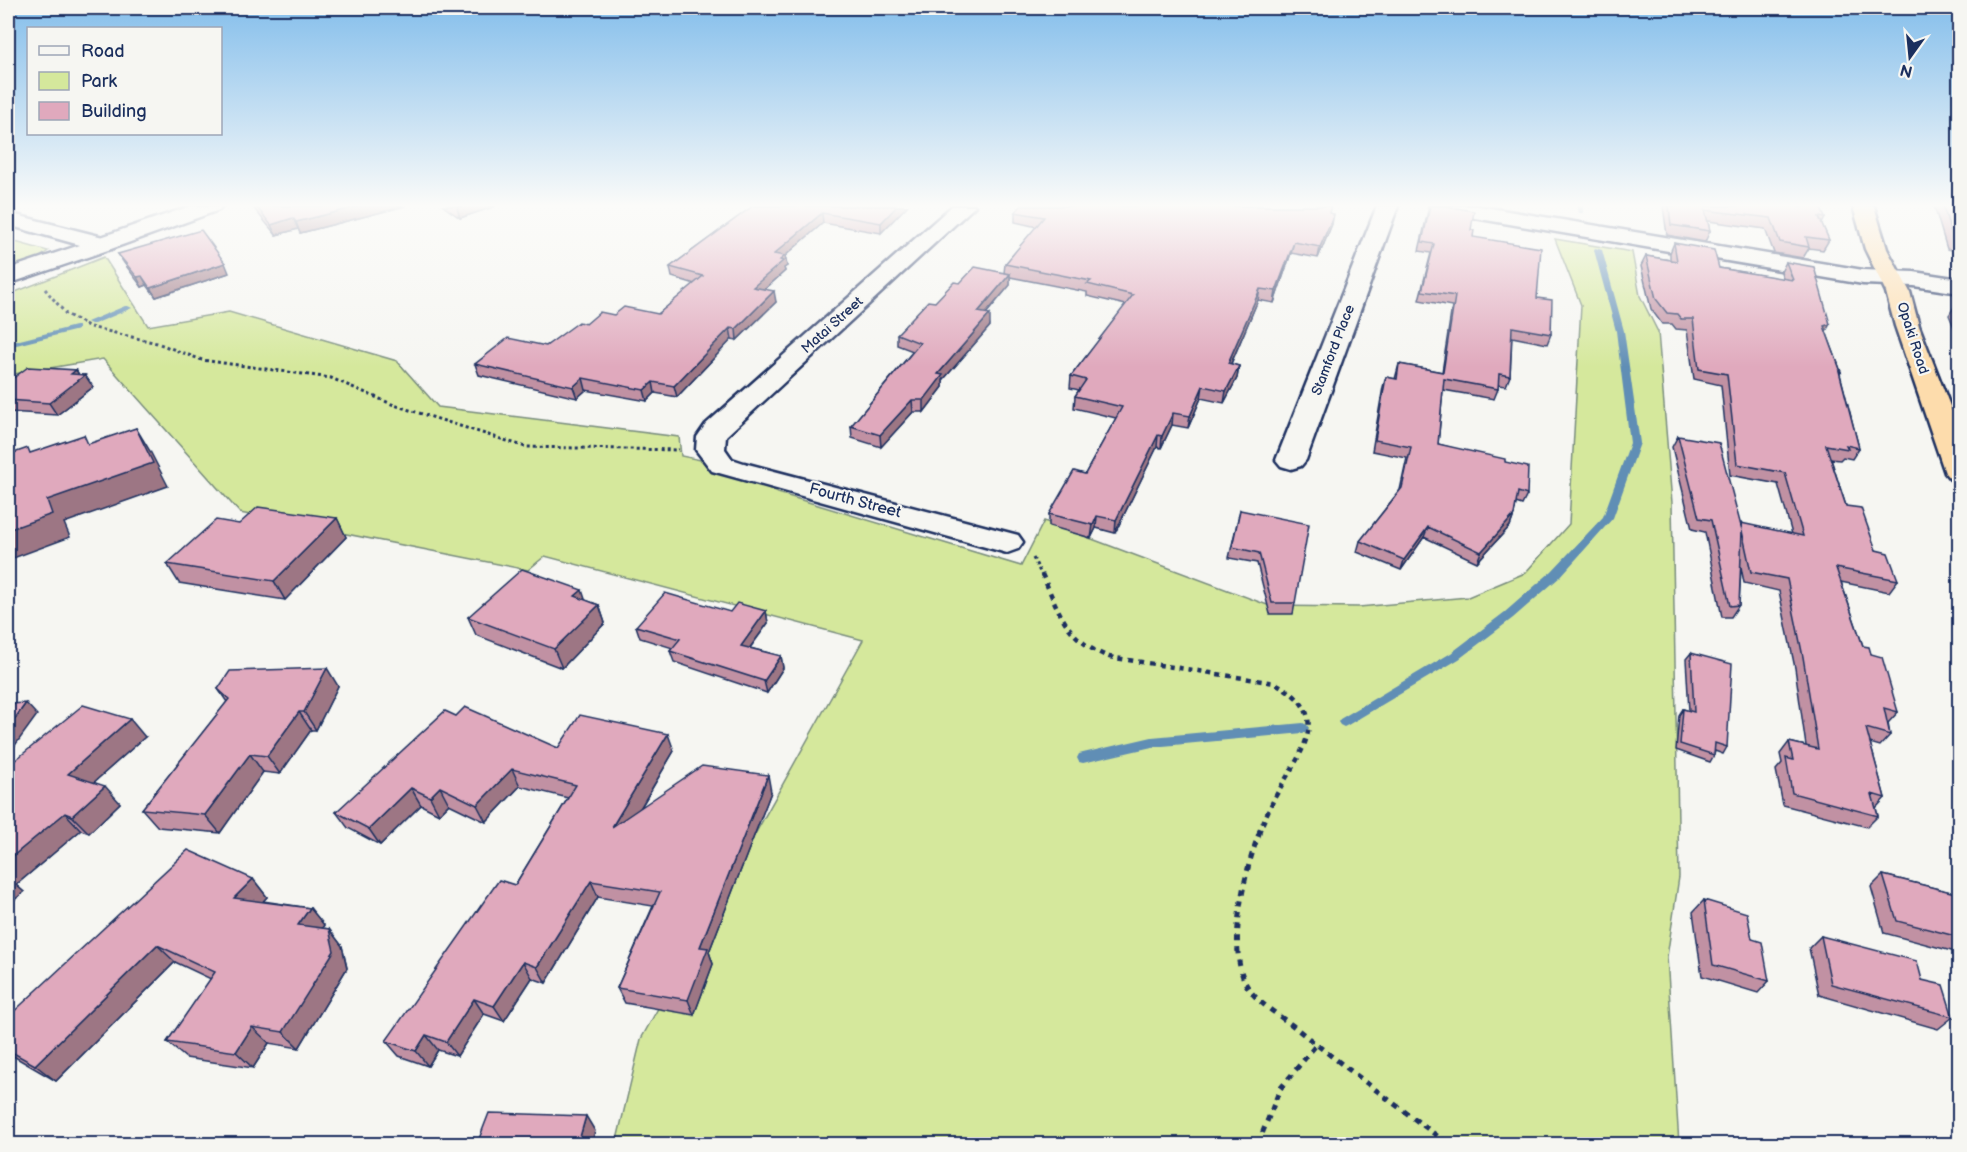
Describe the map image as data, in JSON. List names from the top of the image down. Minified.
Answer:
{"streets":{"highway":["Opaki Road"],"street":["Matai Street","Stamford Place","Fourth Street"]},"crossings":[["Matai Street","Fourth Street"]],"legend":["Road","Park","Building"],"north":"bottom"}
